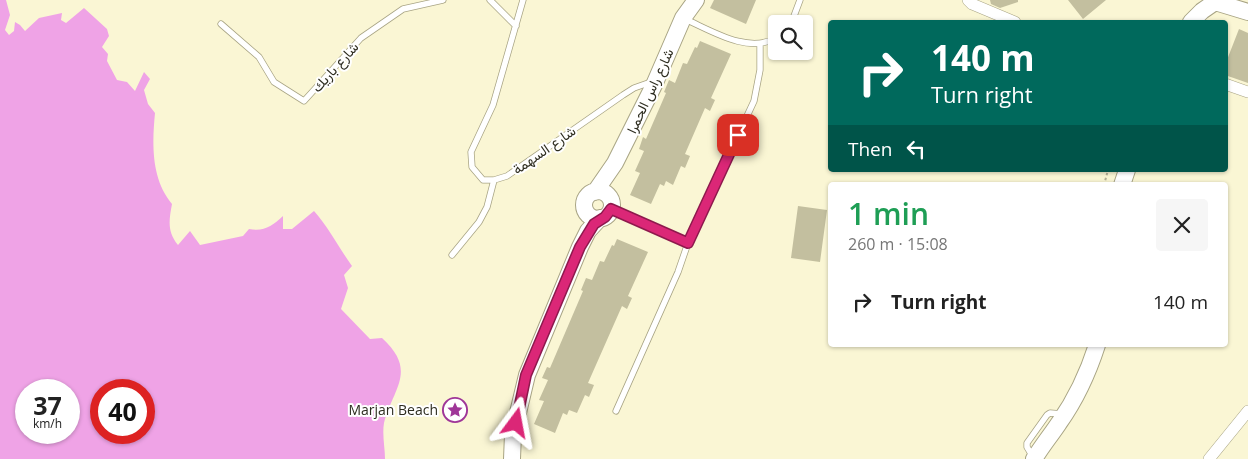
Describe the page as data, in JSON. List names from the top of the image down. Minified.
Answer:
{"streets":{"street":["شارع راس الحمرا"],"lane":["شارع باريك","شارع السهمة"]},"crossings":[["شارع راس الحمرا","شارع السهمة"]],"places":{"place":["Marjan Beach"]},"page":{"turn":["140 m","Turn right"],"then":"Then","heading":["1 min","260 m · 15:08"],"list":[{"name":"Turn right","value":"140 m"}],"speed":"37 km/h","limit":"40"}}
